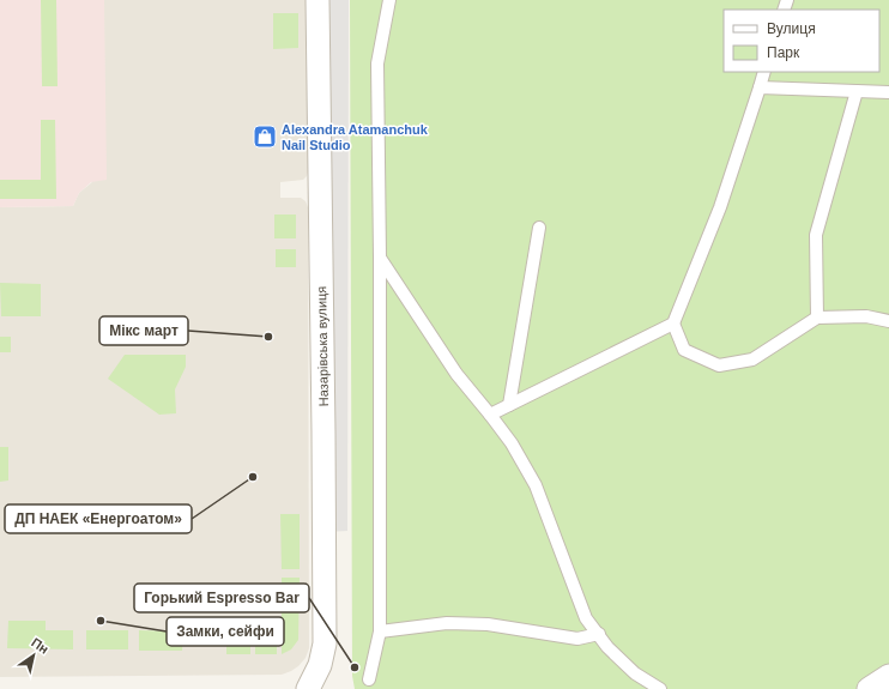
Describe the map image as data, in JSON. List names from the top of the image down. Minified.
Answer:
{"streets":{"street":["Назарівська вулиця"]},"places":{"shop":["Alexandra Atamanchuk Nail Studio"],"other":["Мікс март","ДП НАЕК «Енергоатом»","Замки, сейфи","Горький Espresso Bar"]},"legend":["Вулиця","Парк"],"north":"top right"}
